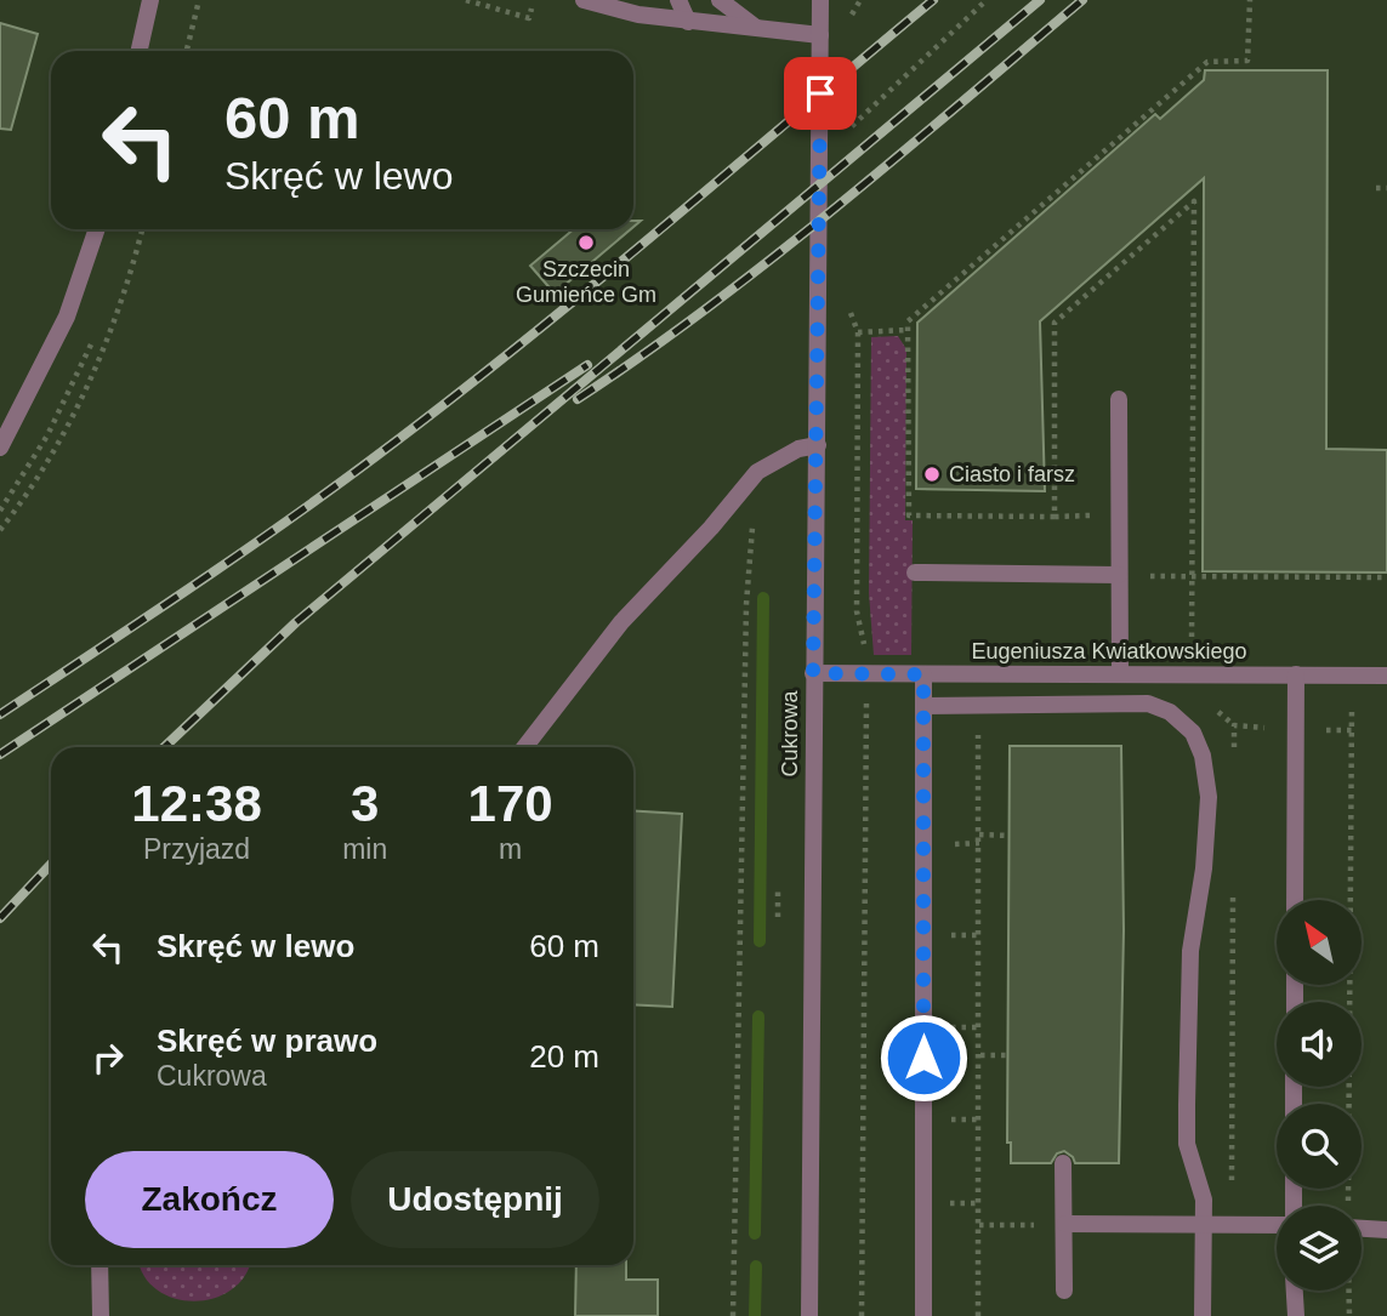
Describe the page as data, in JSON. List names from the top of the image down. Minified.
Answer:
{"streets":{"street":["Eugeniusza Kwiatkowskiego","Cukrowa"]},"crossings":[["Eugeniusza Kwiatkowskiego","Cukrowa"]],"places":["Szczecin Gumieńce Gm","Ciasto i farsz"],"north":"top left","page":{"turn":["60 m","Skręć w lewo"],"eta":["12:38","Przyjazd","3","min","170","m"],"list":[{"name":"Skręć w lewo","value":"60 m"},{"name":"Skręć w prawo","note":"Cukrowa","value":"20 m"}],"buttons":["Zakończ","Udostępnij"]}}
